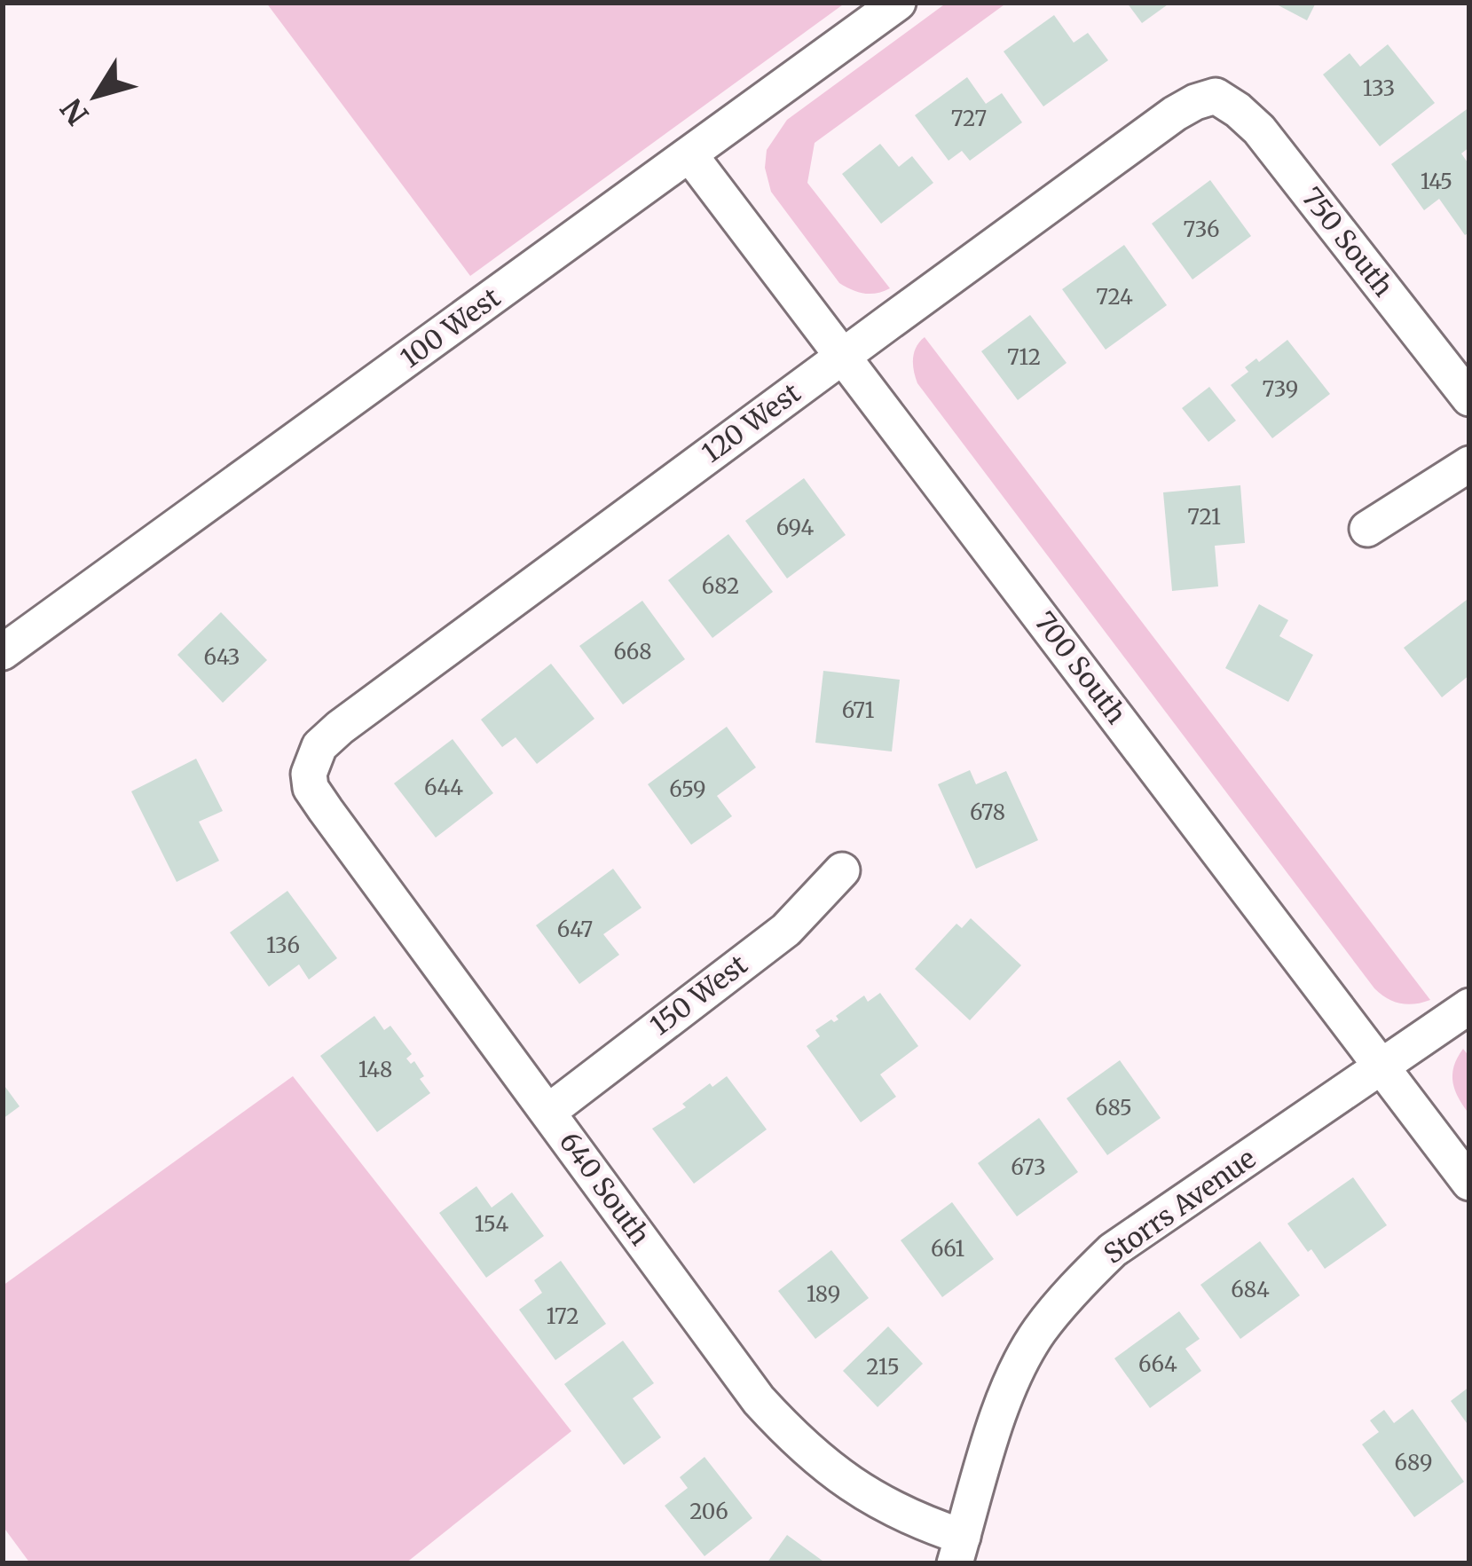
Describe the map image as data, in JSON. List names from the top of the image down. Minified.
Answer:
{"streets":{"street":["750 South","100 West","120 West","700 South","150 West","640 South","Storrs Avenue"]},"crossings":[["750 South","120 West"],["100 West","700 South"],["120 West","700 South"],["120 West","640 South"],["700 South","Storrs Avenue"],["150 West","640 South"],["640 South","Storrs Avenue"]],"house_numbers":["133","727","145","736","724","712","739","721","694","682","668","643","671","644","659","678","647","136","148","685","673","154","661","684","189","172","664","215","689","206"],"north":"bottom left"}
